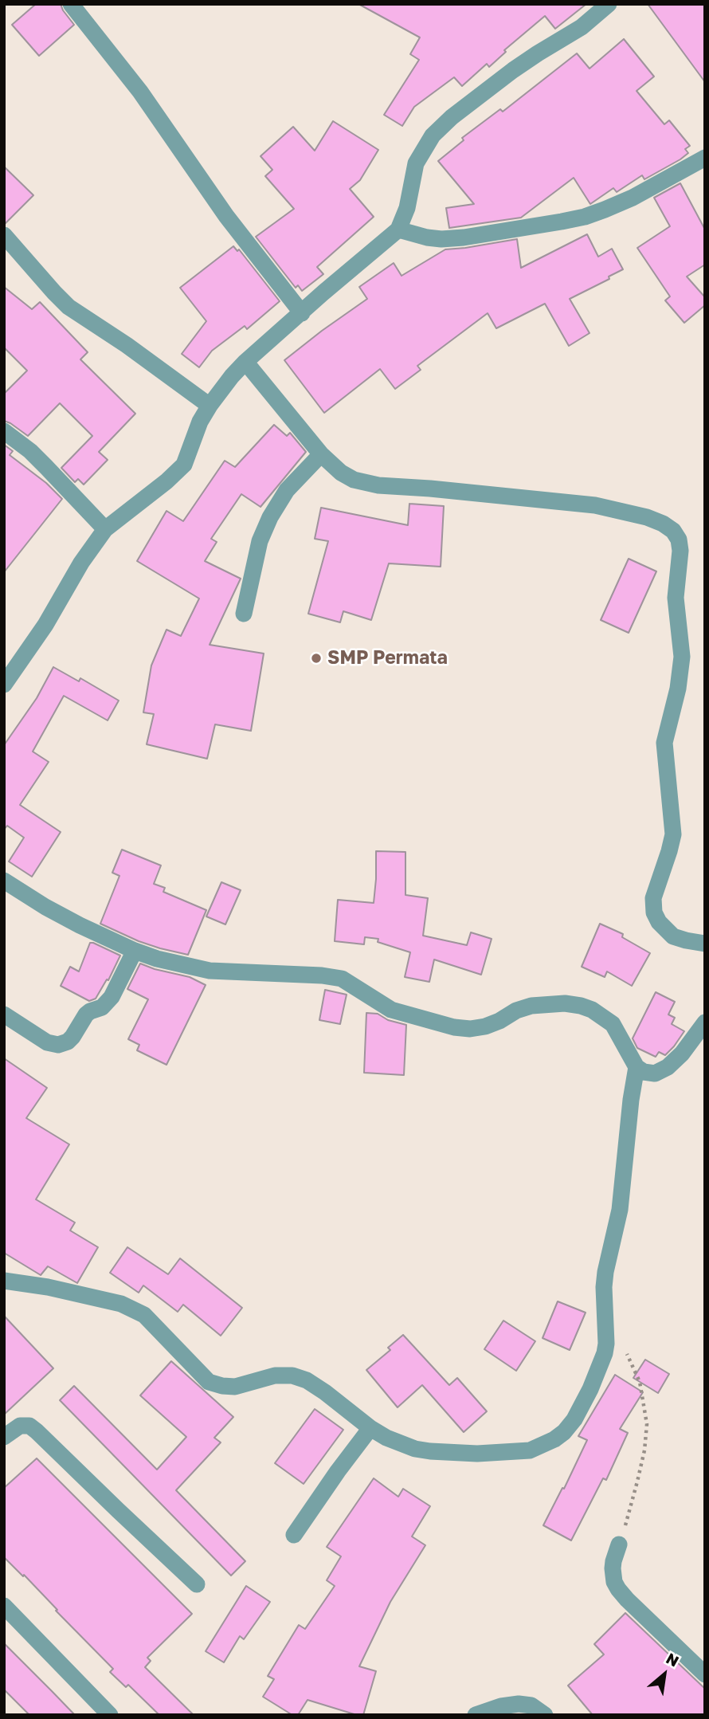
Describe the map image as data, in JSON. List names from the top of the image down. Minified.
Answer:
{"places":["SMP Permata"],"north":"top right"}
